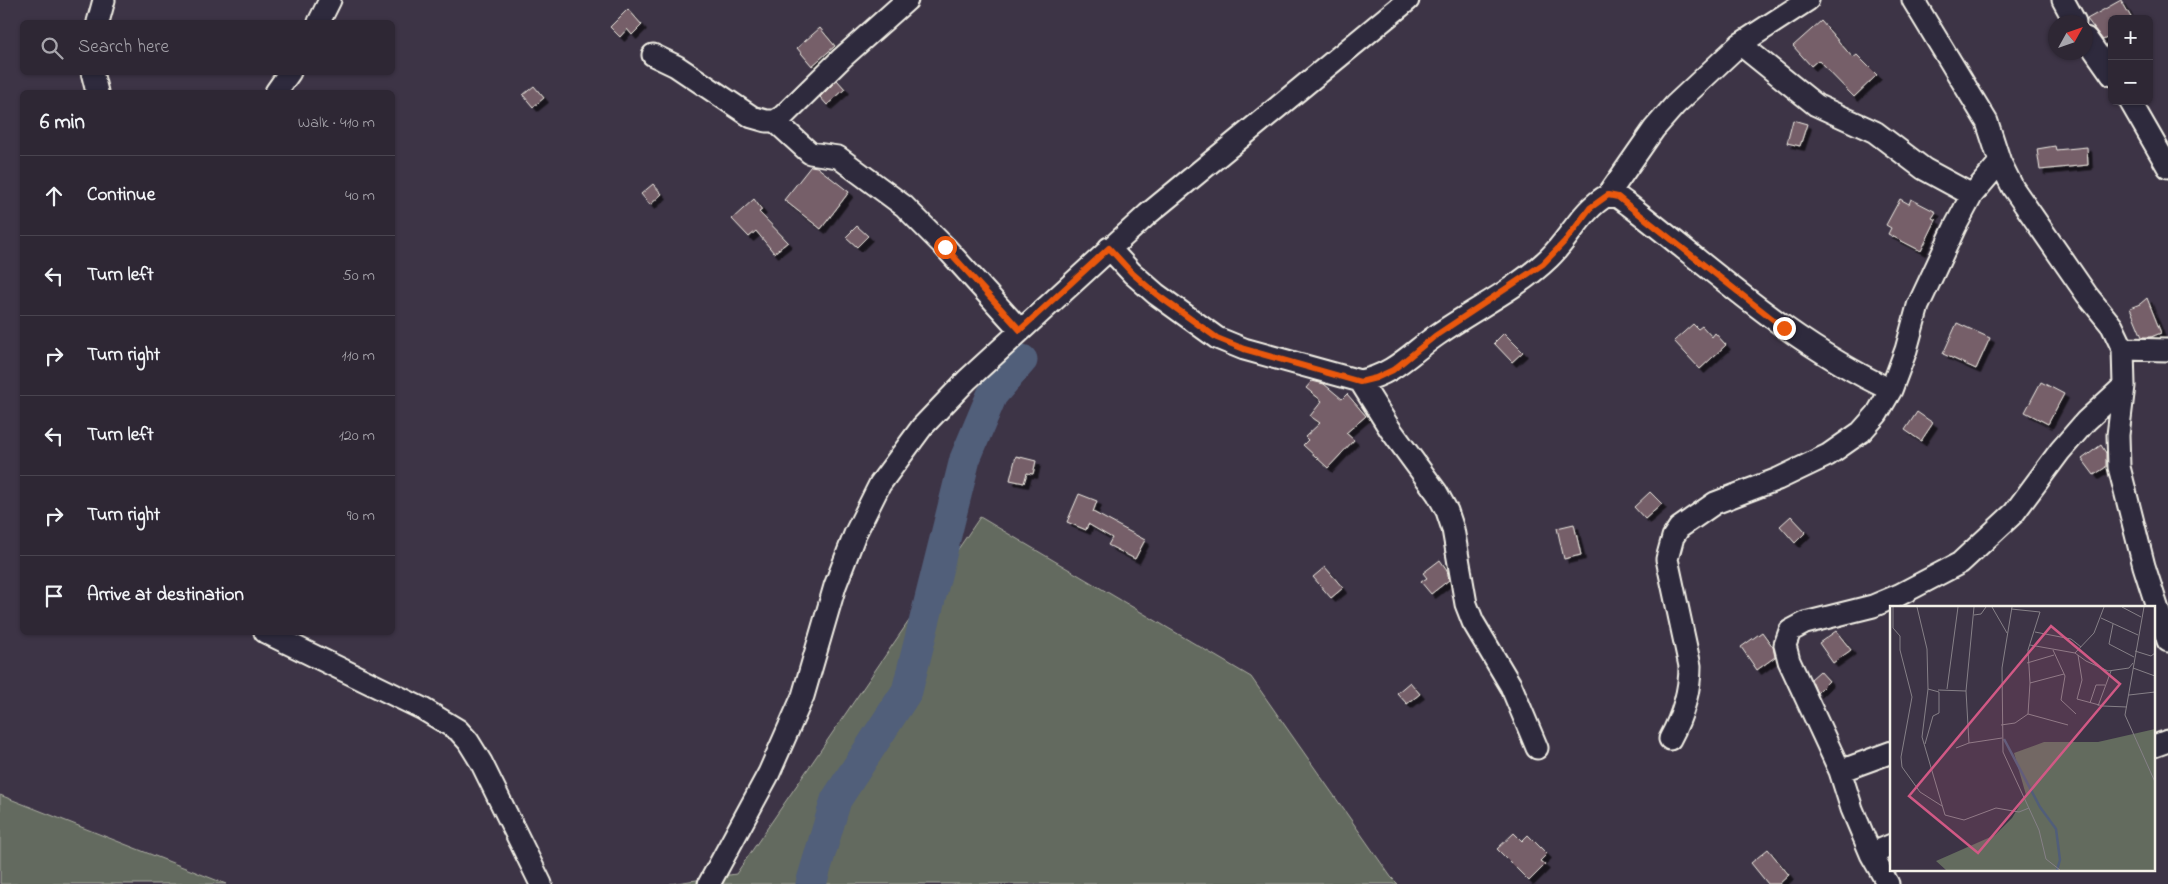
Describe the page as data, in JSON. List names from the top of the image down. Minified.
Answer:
{"north":"top right","page":{"map_buttons":["+","−"],"search":"Search here","heading":["6 min","Walk · 410 m"],"list":[["Continue","40 m"],["Turn left","50 m"],["Turn right","110 m"],["Turn left","120 m"],["Turn right","90 m"],"Arrive at destination"]}}
